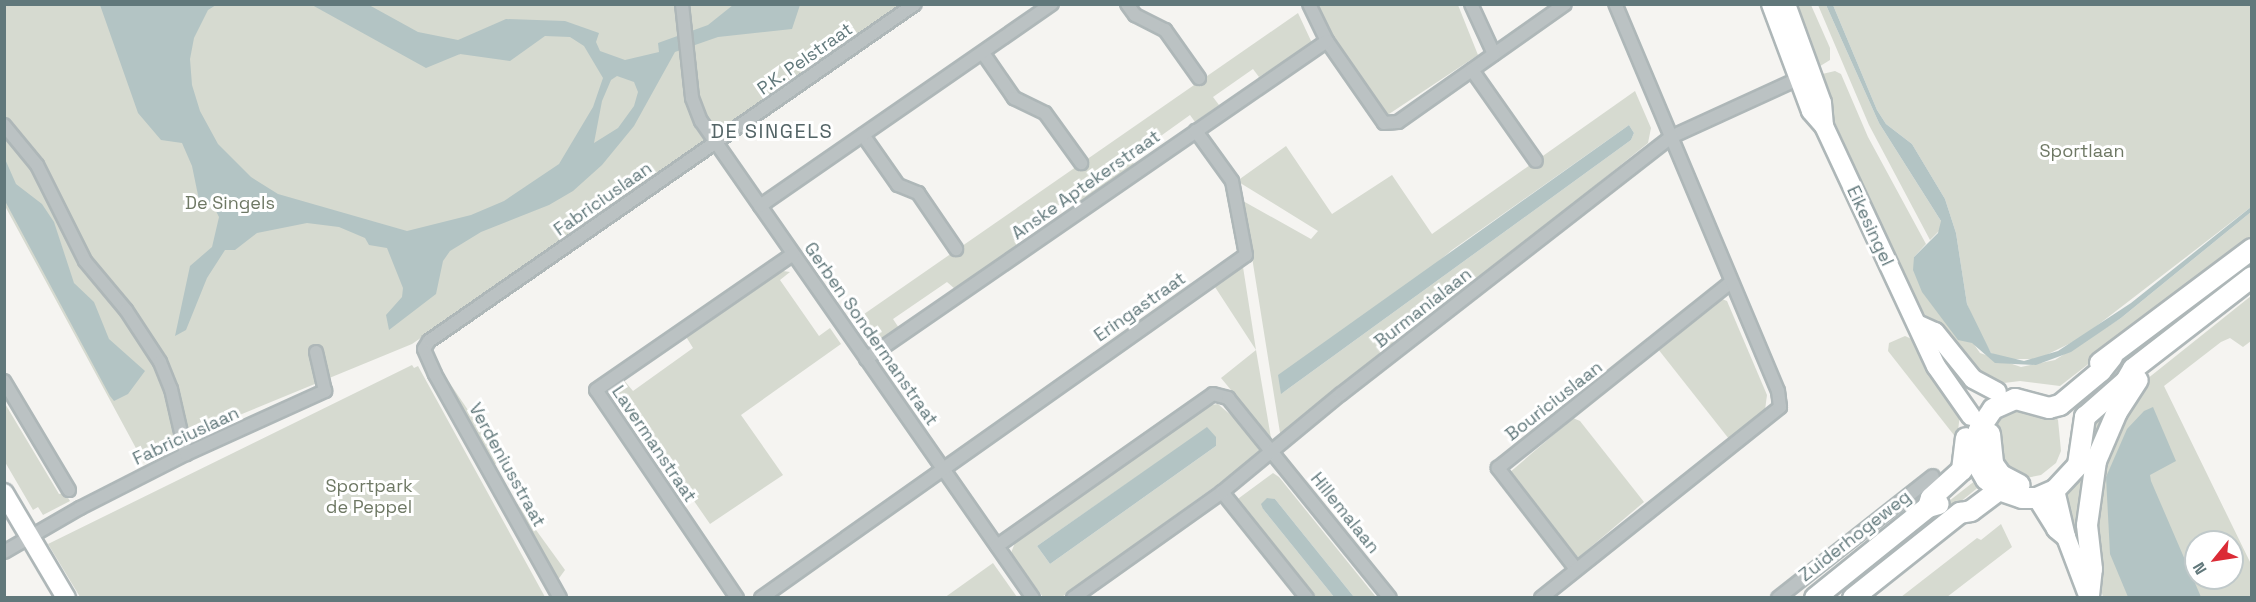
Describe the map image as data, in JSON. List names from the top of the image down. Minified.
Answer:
{"streets":{"main road":["Zuiderhogeweg"],"street":["P.K. Pelstraat","Anske Aptekerstraat","Fabriciuslaan","Eikesingel","Eringastraat","Burmanialaan","Gerben Sondermanstraat","Bouriciuslaan","Lavermanstraat","Verdeniusstraat","Hillemalaan"]},"crossings":[["P.K. Pelstraat","Fabriciuslaan"],["P.K. Pelstraat","Gerben Sondermanstraat"],["Anske Aptekerstraat","Eringastraat"],["Anske Aptekerstraat","Gerben Sondermanstraat"],["Fabriciuslaan","Gerben Sondermanstraat"],["Fabriciuslaan","Verdeniusstraat"],["Eikesingel","Burmanialaan"],["Eringastraat","Gerben Sondermanstraat"],["Burmanialaan","Hillemalaan"],["Gerben Sondermanstraat","Lavermanstraat"]],"districts":["DE SINGELS"],"parks":["Sportlaan","De Singels","Sportpark de Peppel"],"north":"bottom left"}
